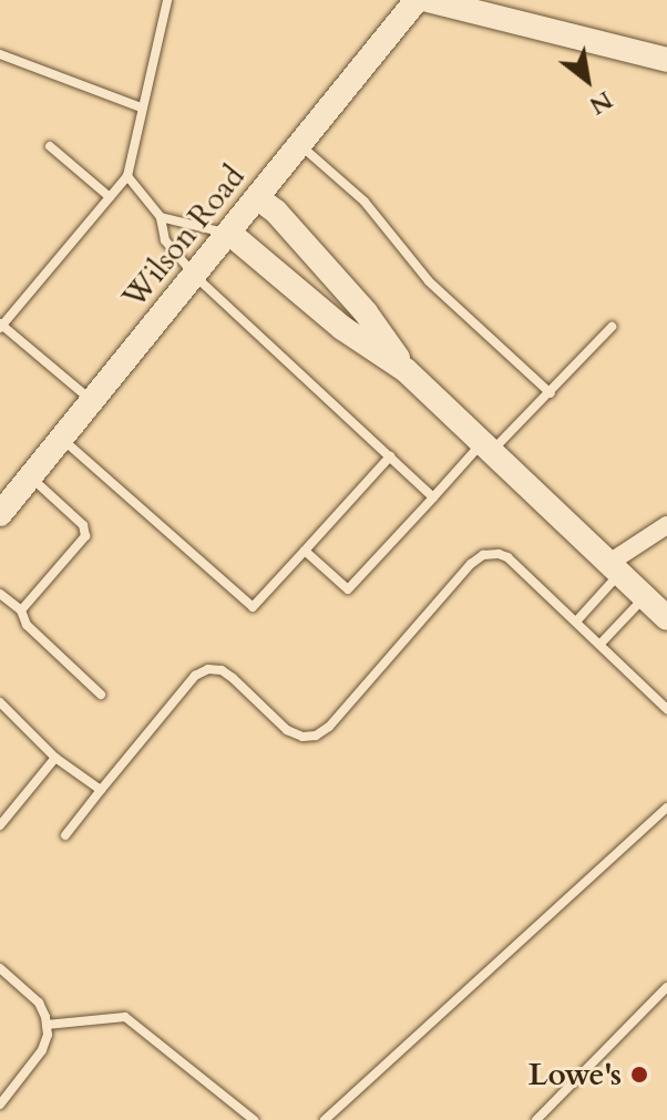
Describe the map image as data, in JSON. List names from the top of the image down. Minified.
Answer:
{"streets":{"street":["Wilson Road"]},"places":["Lowe's"],"north":"bottom right"}
